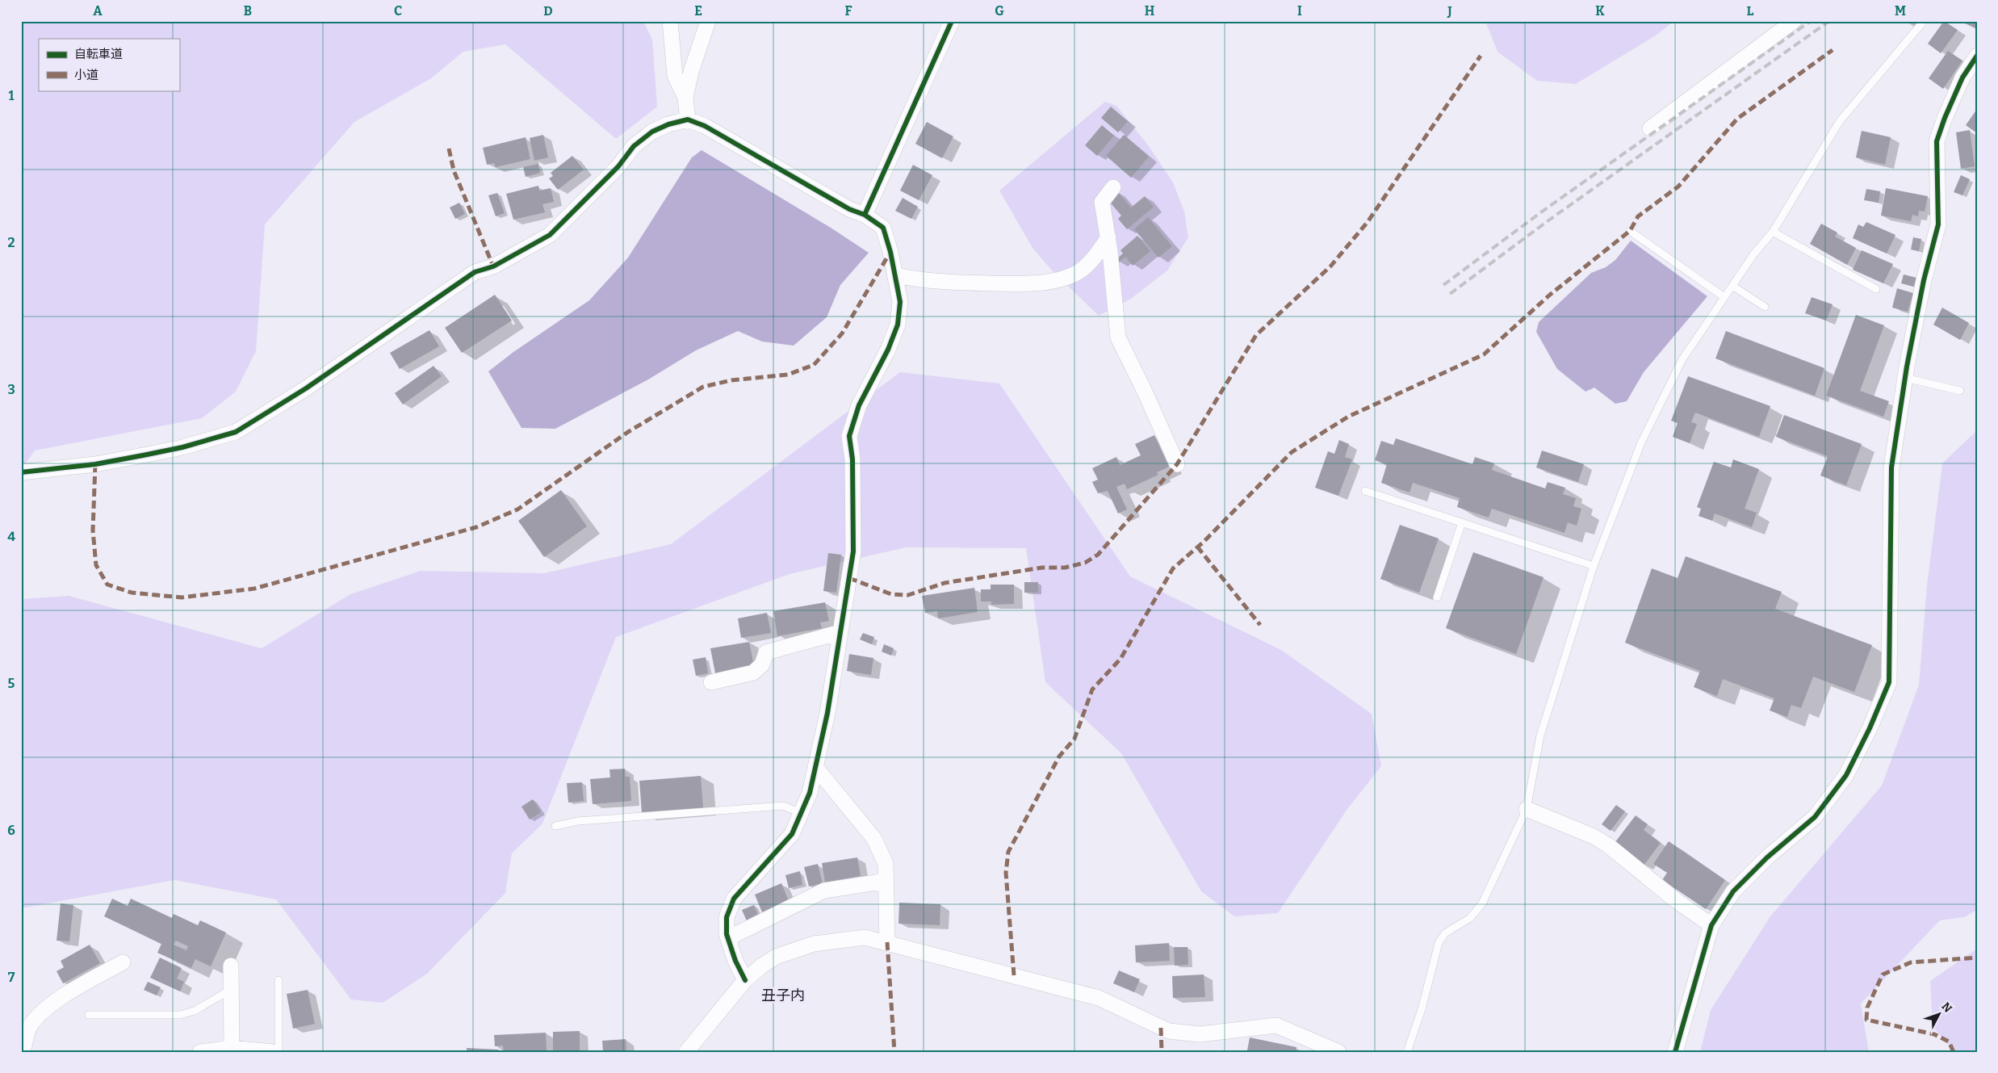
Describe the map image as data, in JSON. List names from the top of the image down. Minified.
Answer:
{"districts":["丑子内"],"legend":["自転車道","小道"],"north":"top right","grid":{"columns":["A","B","C","D","E","F","G","H","I","J","K","L","M"],"rows":["1","2","3","4","5","6","7"]}}
